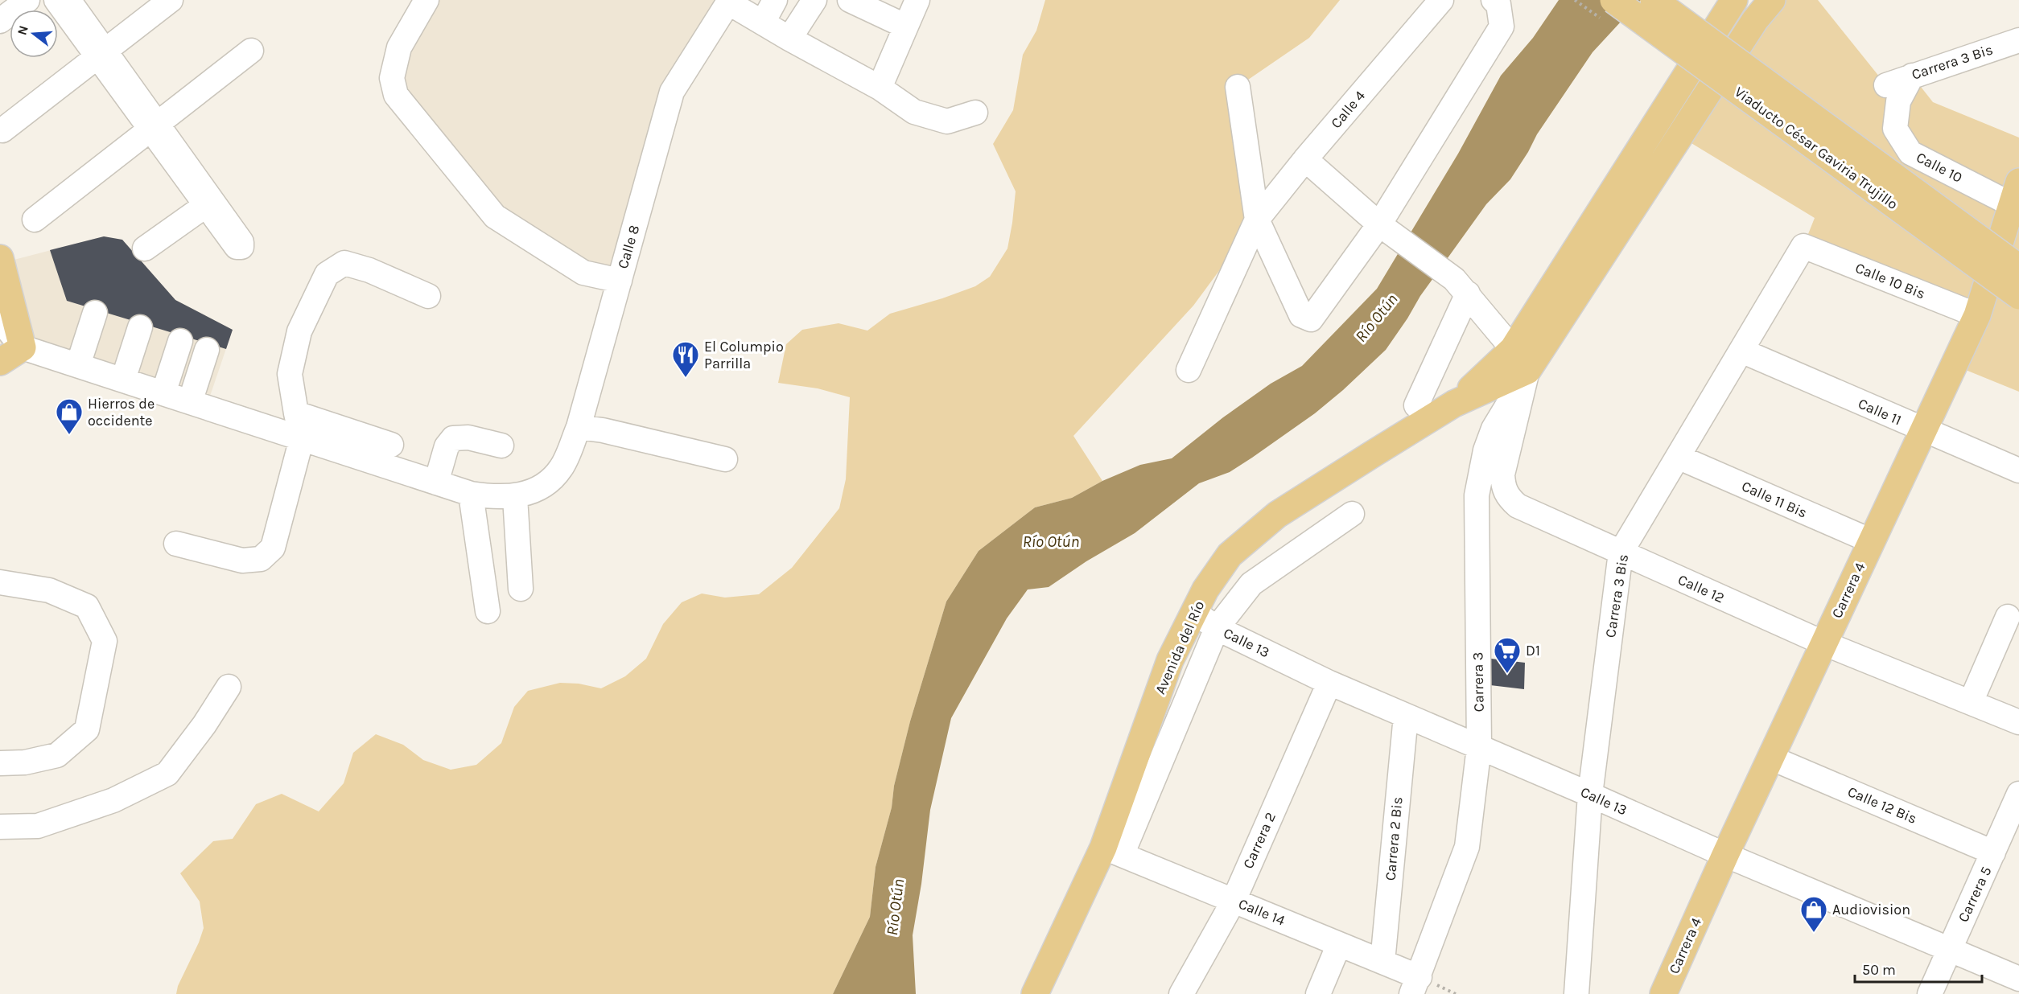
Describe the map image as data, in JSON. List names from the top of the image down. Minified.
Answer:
{"streets":{"main road":["Viaducto César Gaviria Trujillo","Carrera 4","Avenida del Río"],"street":["Carrera 3 Bis","Calle 4","Calle 10","Calle 8","Calle 10 Bis","Calle 11","Calle 11 Bis","Calle 12","Calle 13","Carrera 3","Calle 12 Bis","Carrera 2 Bis","Carrera 2","Carrera 5","Calle 14"]},"crossings":[["Carrera 3 Bis","Calle 10"],["Carrera 3 Bis","Calle 10 Bis"],["Carrera 3 Bis","Calle 11"],["Carrera 3 Bis","Calle 11 Bis"],["Carrera 3 Bis","Calle 12"],["Carrera 3 Bis","Calle 13"],["Calle 10","Carrera 4"],["Calle 10 Bis","Carrera 4"],["Calle 11","Carrera 4"],["Calle 11 Bis","Carrera 4"],["Calle 12","Carrera 4"],["Calle 12","Carrera 3"],["Carrera 4","Calle 13"],["Carrera 4","Calle 12 Bis"],["Calle 13","Avenida del Río"],["Calle 13","Carrera 3"],["Calle 13","Carrera 2 Bis"],["Calle 13","Carrera 2"],["Calle 13","Carrera 5"],["Avenida del Río","Calle 14"],["Carrera 3","Calle 14"],["Calle 12 Bis","Carrera 5"],["Carrera 2 Bis","Calle 14"],["Carrera 2","Calle 14"]],"water":["Río Otún"],"places":{"restaurant":["El Columpio Parrilla"],"shop":["Hierros de occidente","Audiovision"],"supermarket":["D1"]},"scale_bar":"50 m","north":"left"}
